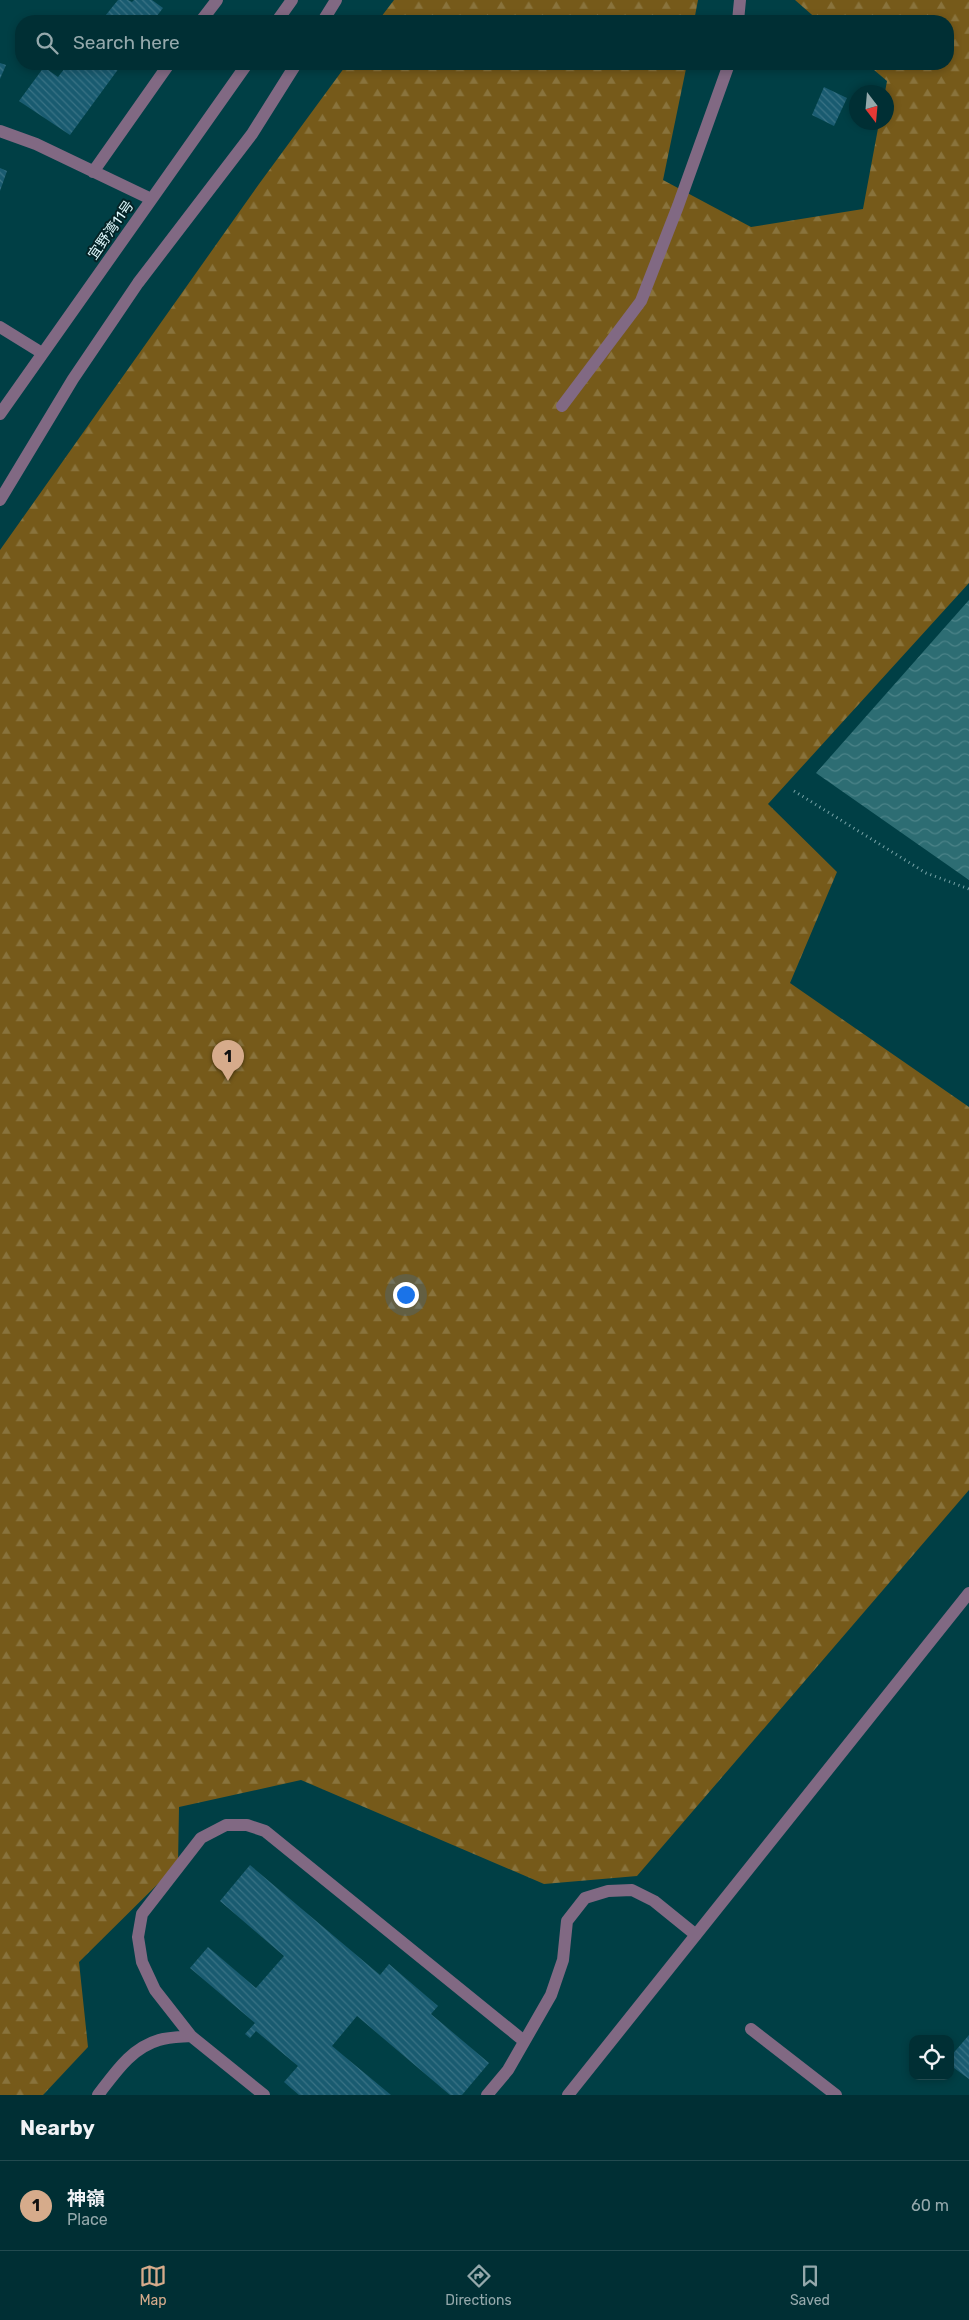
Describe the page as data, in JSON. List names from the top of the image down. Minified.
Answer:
{"streets":{"street":["宜野湾11号"]},"north":"bottom","page":{"search":"Search here","pins":"1","heading":"Nearby","list":[{"mark":"1","name":"神嶺","note":"Place","value":"60 m"}],"nav":["Map","Directions","Saved"]}}
